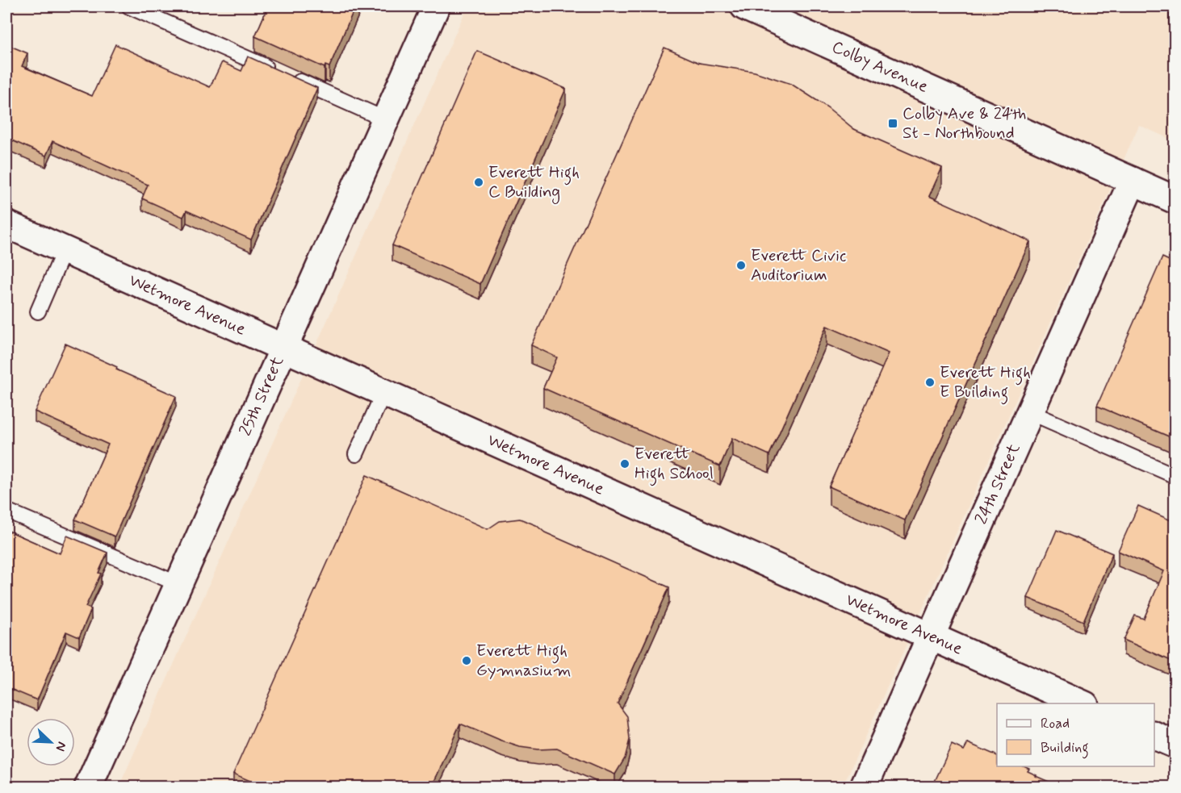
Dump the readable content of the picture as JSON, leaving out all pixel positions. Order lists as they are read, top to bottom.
{
  "streets": {
    "street": [
      "Colby Avenue",
      "Wetmore Avenue",
      "25th Street",
      "24th Street"
    ]
  },
  "crossings": [
    ["Colby Avenue", "24th Street"],
    ["Wetmore Avenue", "25th Street"],
    ["Wetmore Avenue", "24th Street"]
  ],
  "places": {
    "transit": ["Colby Ave & 24th St - Northbound"],
    "other": [
      "Everett High C Building",
      "Everett Civic Auditorium",
      "Everett High E Building",
      "Everett High School",
      "Everett High Gymnasium"
    ]
  },
  "legend": ["Road", "Building"],
  "north": "bottom right"
}
